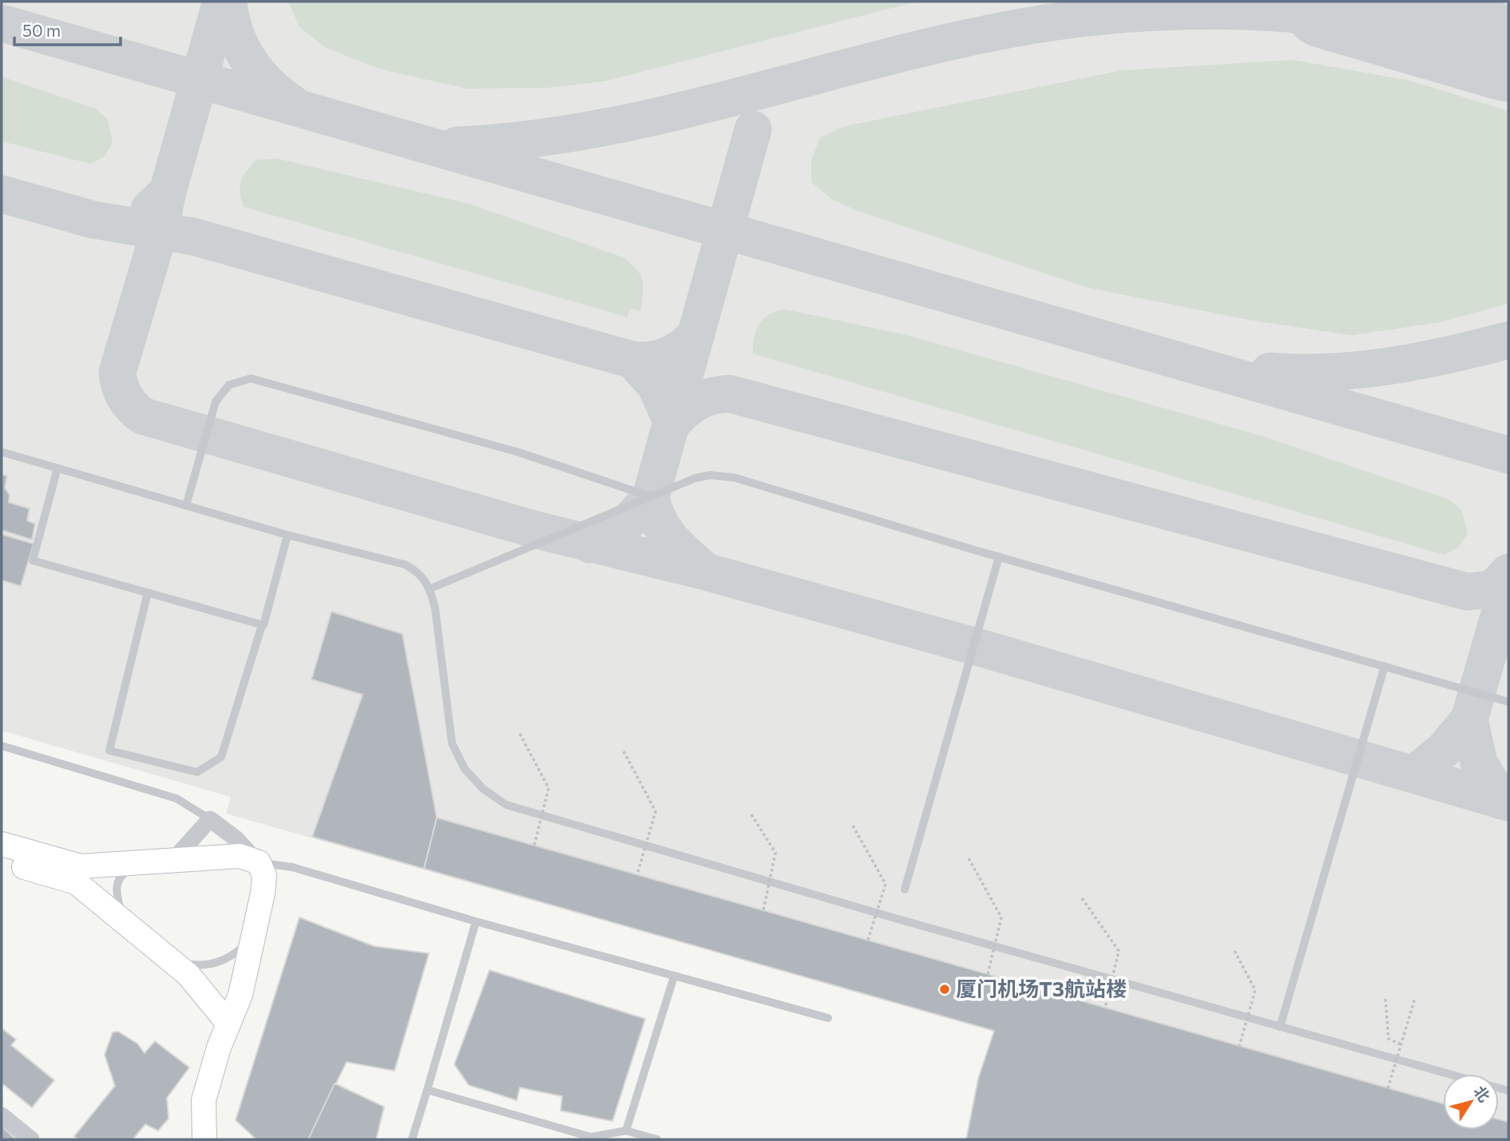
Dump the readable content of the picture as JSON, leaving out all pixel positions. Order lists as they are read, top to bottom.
{
  "places": ["厦门机场T3航站楼"],
  "scale_bar": "50 m",
  "north": "top right"
}
